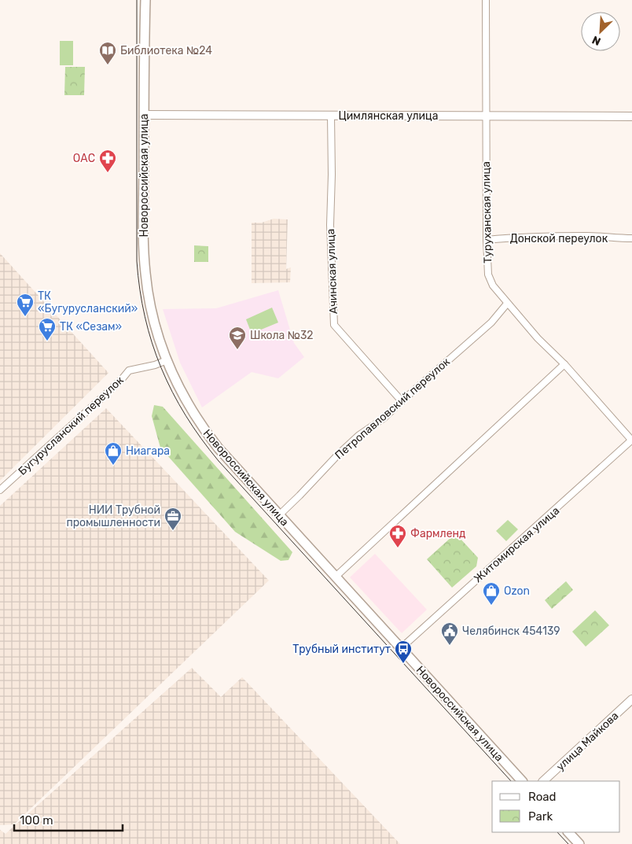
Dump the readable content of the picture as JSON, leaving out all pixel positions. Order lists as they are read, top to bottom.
{
  "streets": {
    "main road": ["Новороссийская улица"],
    "street": [
      "Цимлянская улица",
      "Туруханская улица",
      "Донской переулок",
      "Ачинская улица",
      "Петропавловский переулок",
      "Бугурусланский переулок",
      "Житомирская улица",
      "улица Майкова"
    ]
  },
  "crossings": [
    ["Цимлянская улица", "Новороссийская улица"],
    ["Цимлянская улица", "Туруханская улица"],
    ["Цимлянская улица", "Ачинская улица"],
    ["Новороссийская улица", "Петропавловский переулок"],
    ["Новороссийская улица", "Бугурусланский переулок"],
    ["Новороссийская улица", "Житомирская улица"],
    ["Туруханская улица", "Донской переулок"],
    ["Туруханская улица", "Петропавловский переулок"],
    ["Туруханская улица", "Житомирская улица"],
    ["Ачинская улица", "Петропавловский переулок"]
  ],
  "places": {
    "library": ["Библиотека №24"],
    "pharmacy": ["ОАС", "Фармленд"],
    "supermarket": ["ТК «Бугурусланский»", "ТК «Сезам»"],
    "school or university": ["Школа №32"],
    "shop": ["Ниагара", "Ozon"],
    "office": ["НИИ Трубной промышленности"],
    "public building": ["Челябинск 454139"],
    "bus stop": ["Трубный институт"]
  },
  "legend": ["Road", "Park"],
  "scale_bar": "100 m",
  "north": "bottom left"
}
